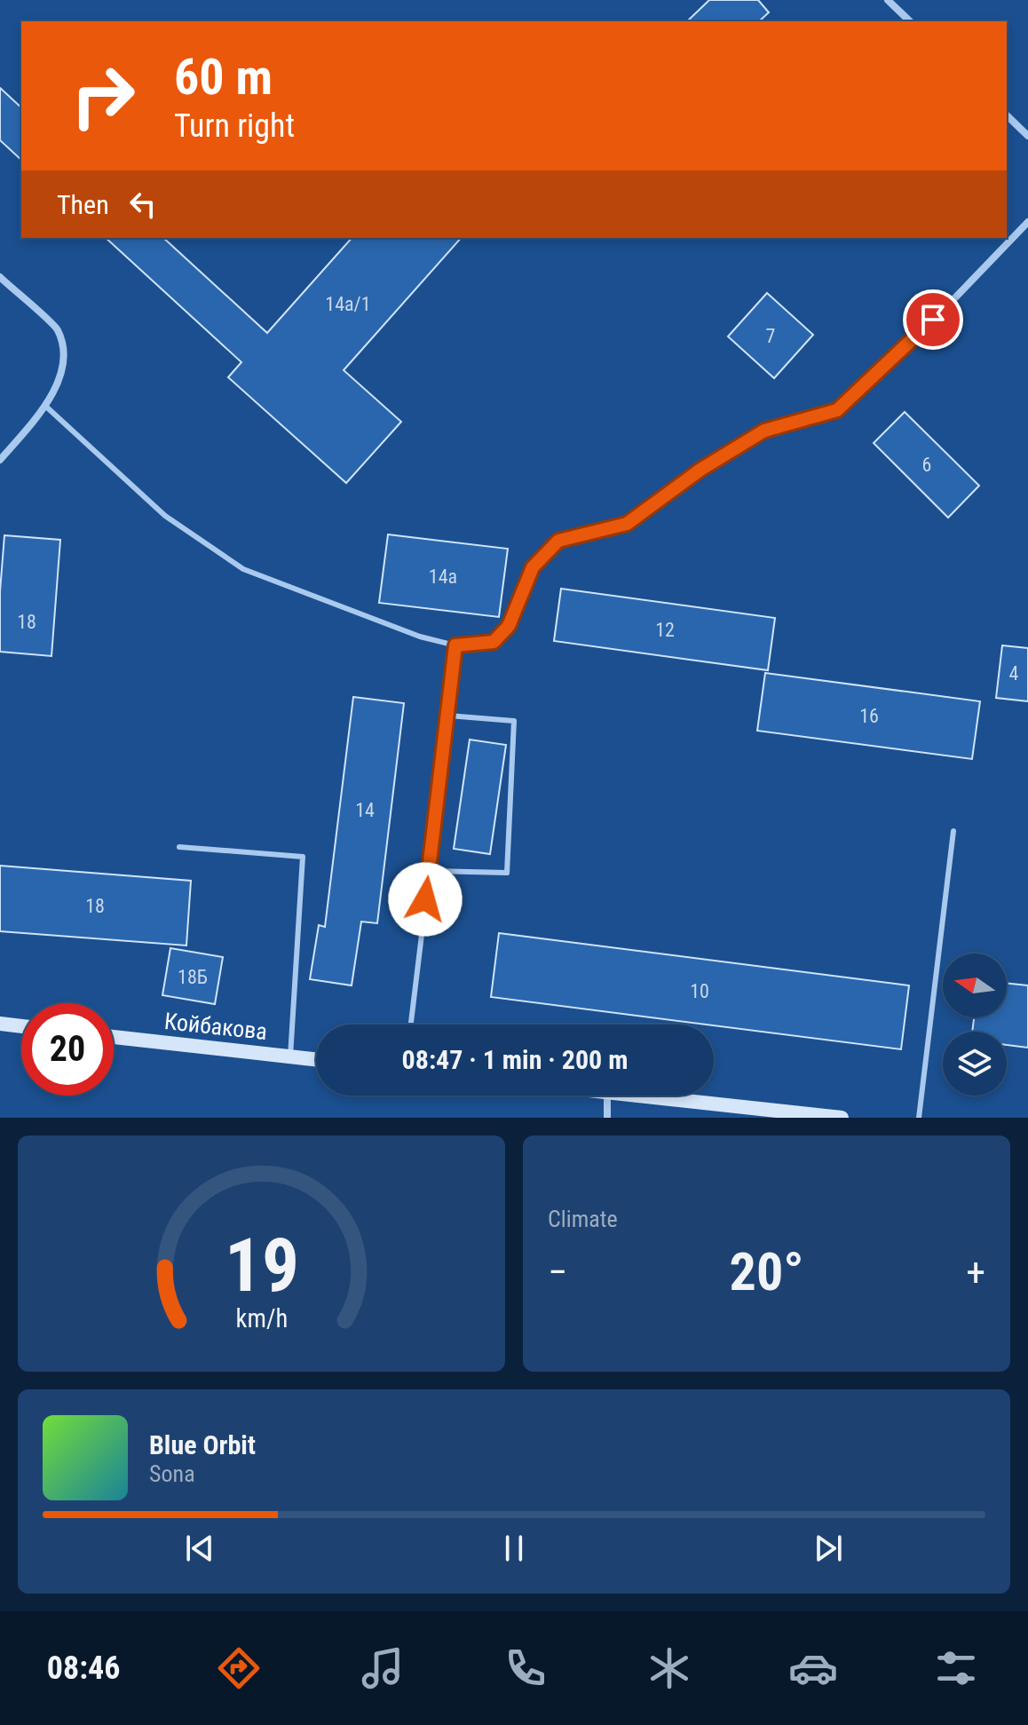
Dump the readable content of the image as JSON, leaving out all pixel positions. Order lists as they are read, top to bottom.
{
  "streets": {
    "street": ["Койбакова"]
  },
  "house_numbers": [
    "14а/1",
    "7",
    "6",
    "14а",
    "18",
    "12",
    "4",
    "16",
    "14",
    "18",
    "18Б",
    "10"
  ],
  "north": "left",
  "page": {
    "turn": ["60 m", "Turn right"],
    "then": "Then",
    "limit": "20",
    "trip": "08:47 · 1 min · 200 m",
    "tile": "Climate",
    "heat": ["−", "20°", "+"],
    "song": ["Blue Orbit", "Sona"],
    "tabs": "08:46",
    "gauge": ["19", "km/h"]
  }
}
